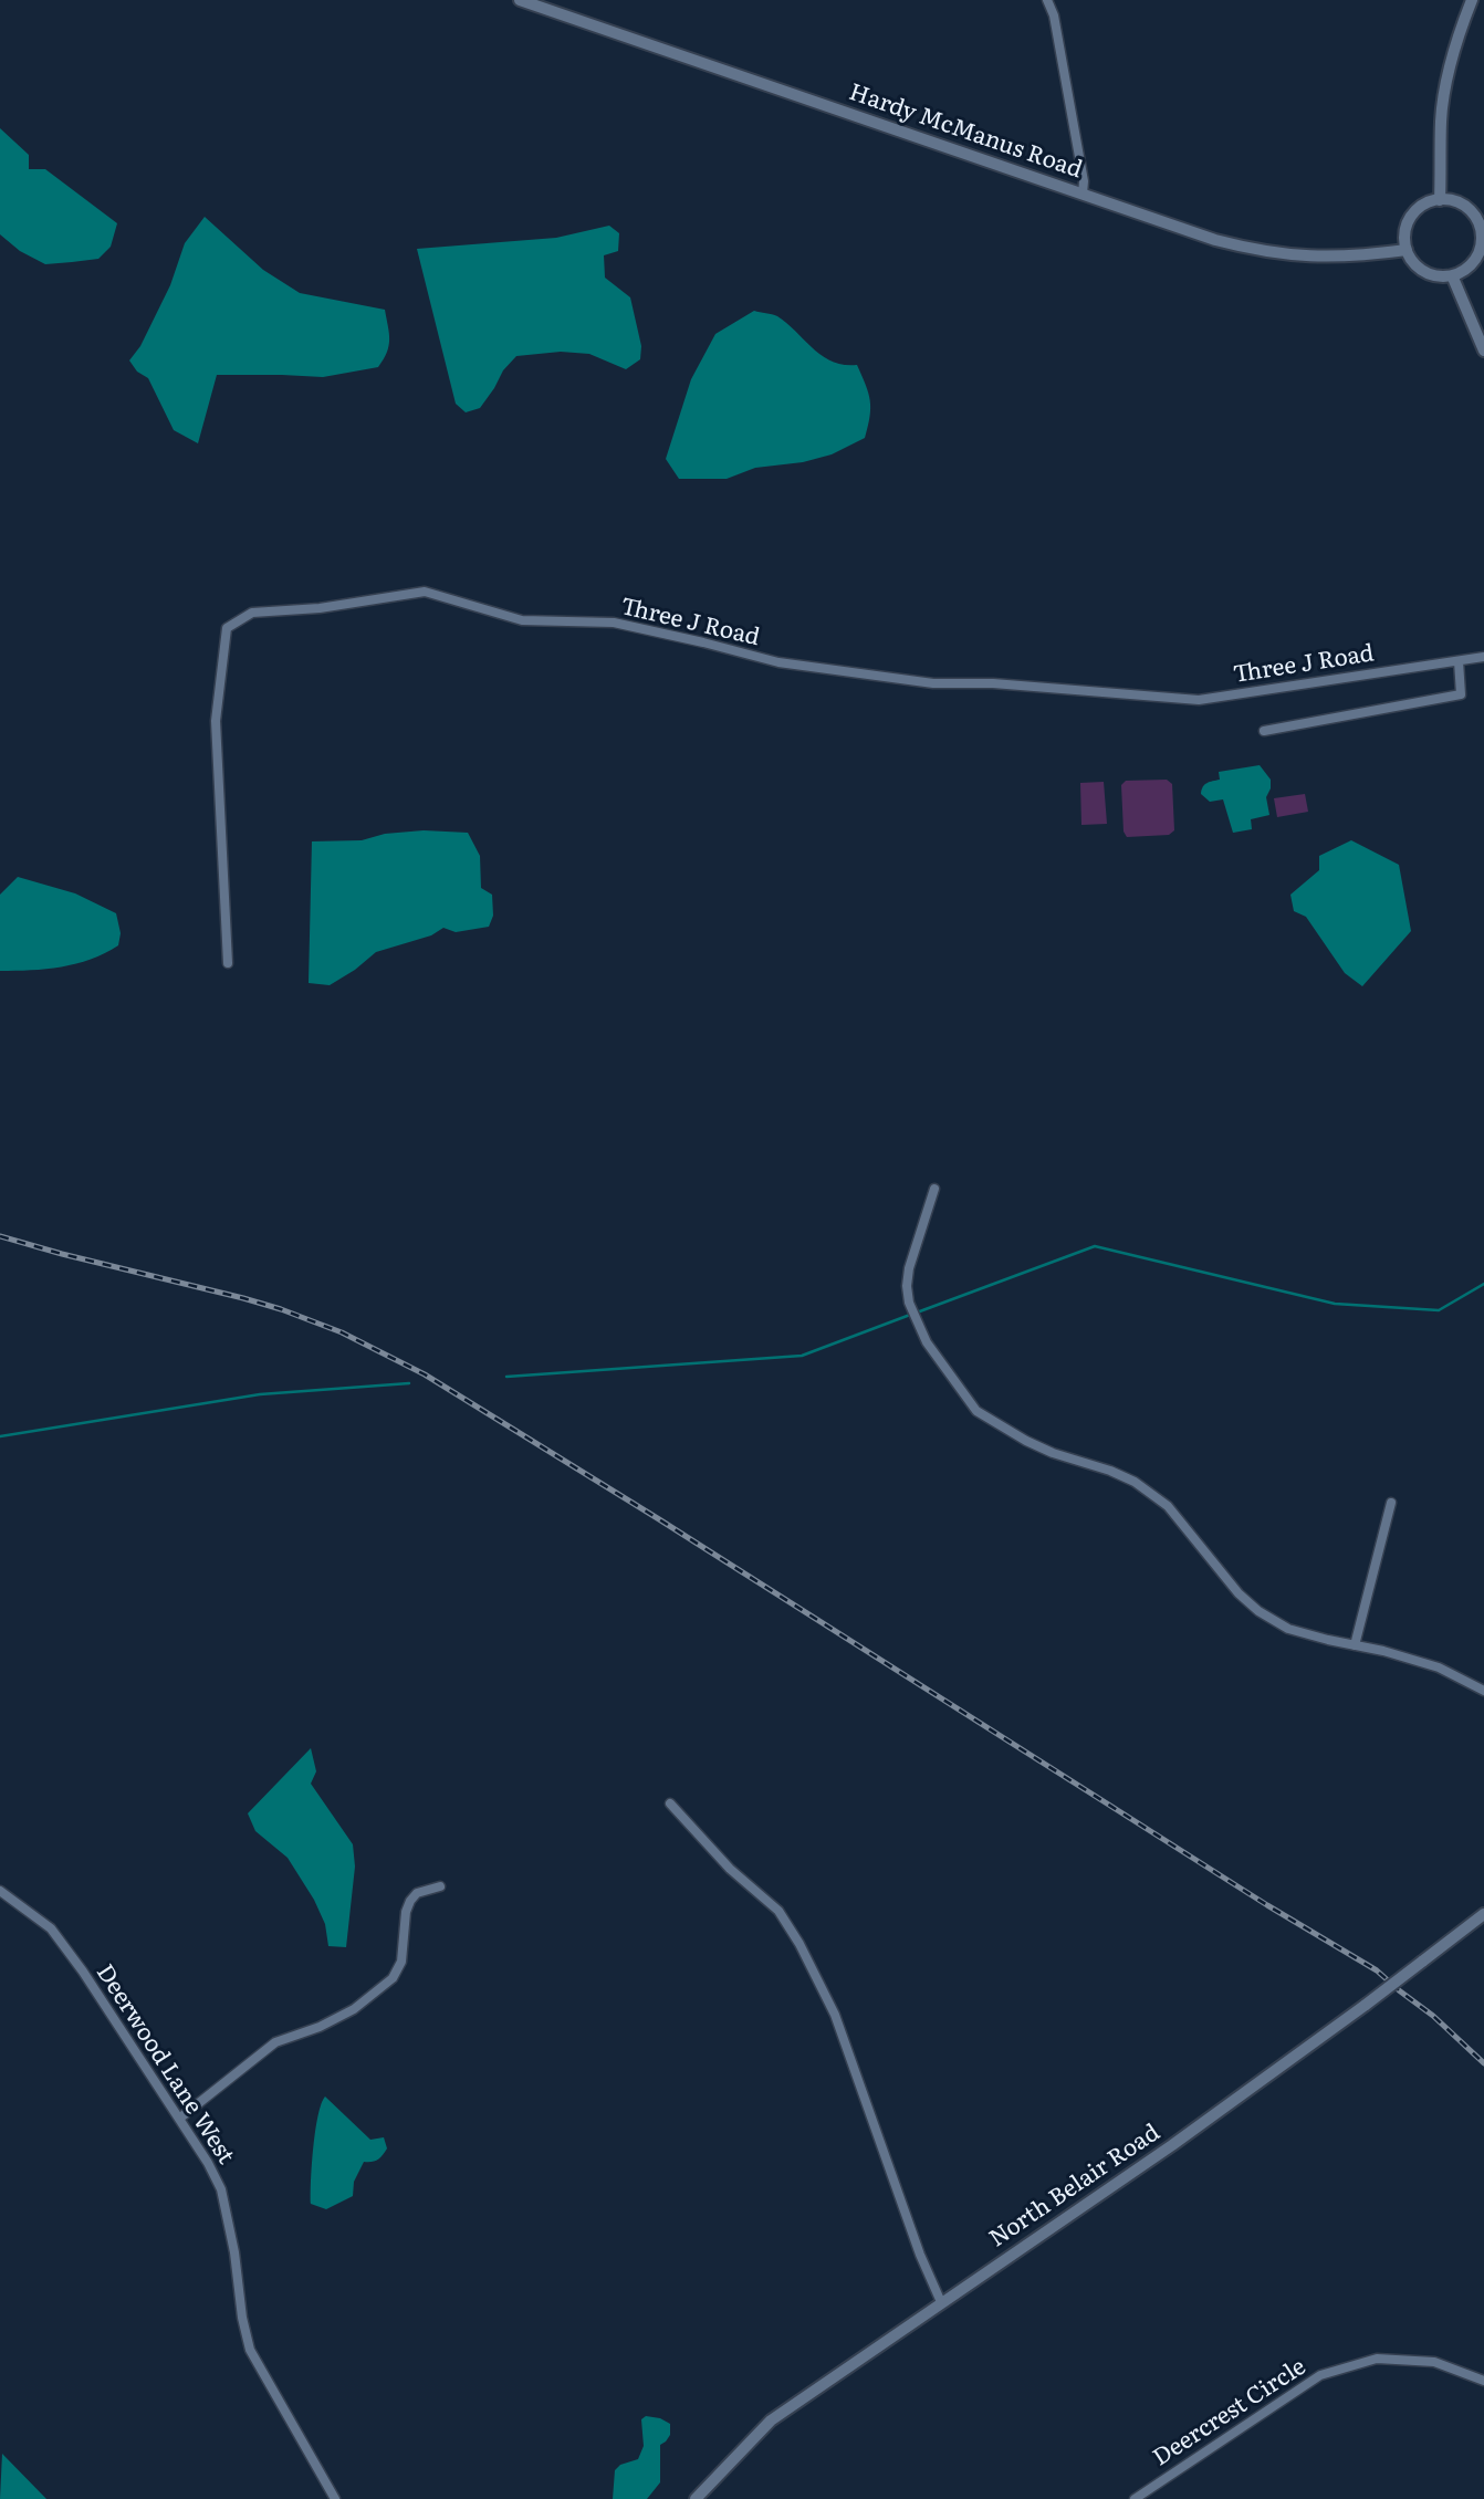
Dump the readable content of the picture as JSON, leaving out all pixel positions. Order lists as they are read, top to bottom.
{
  "streets": {
    "main road": ["Hardy McManus Road", "North Belair Road"],
    "street": ["Three J Road", "Deerwood Lane West", "Deercrest Circle"]
  }
}
